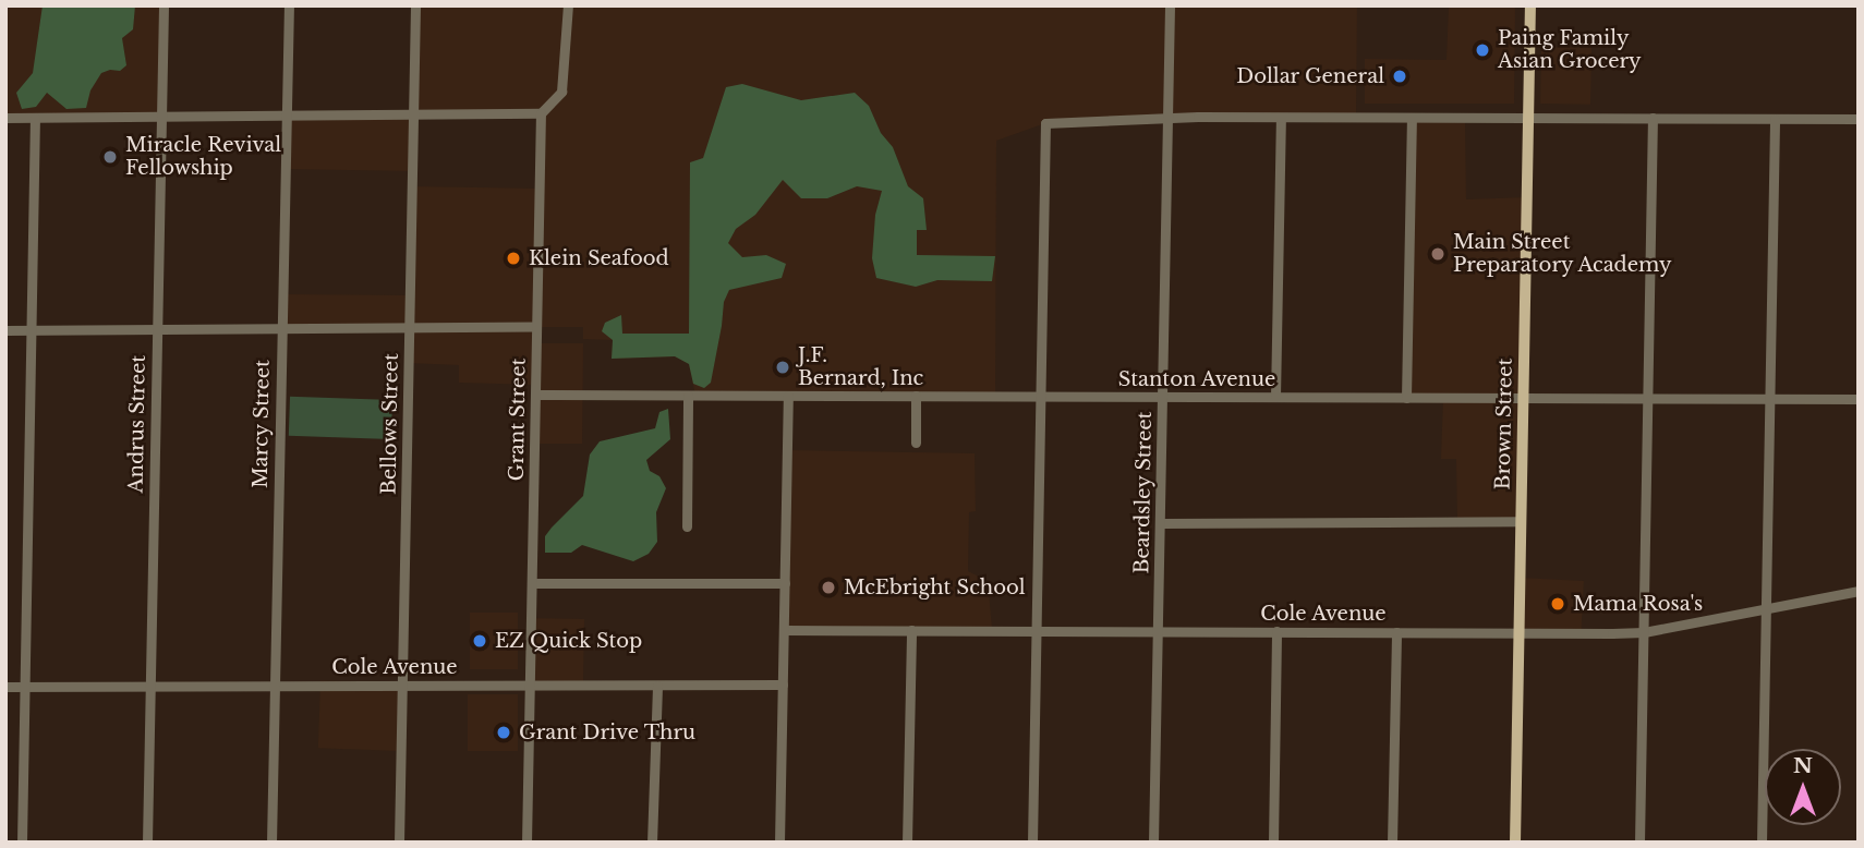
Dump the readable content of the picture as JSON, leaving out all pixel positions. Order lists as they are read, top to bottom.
{
  "streets": {
    "main road": ["Brown Street"],
    "street": [
      "Stanton Avenue",
      "Grant Street",
      "Andrus Street",
      "Marcy Street",
      "Bellows Street",
      "Beardsley Street",
      "Cole Avenue"
    ]
  },
  "crossings": [
    ["Stanton Avenue", "Grant Street"],
    ["Stanton Avenue", "Brown Street"],
    ["Stanton Avenue", "Beardsley Street"],
    ["Grant Street", "Cole Avenue"],
    ["Andrus Street", "Cole Avenue"],
    ["Marcy Street", "Cole Avenue"],
    ["Bellows Street", "Cole Avenue"],
    ["Brown Street", "Cole Avenue"],
    ["Beardsley Street", "Cole Avenue"]
  ],
  "places": [
    "Paing Family Asian Grocery",
    "Dollar General",
    "Miracle Revival Fellowship",
    "Main Street Preparatory Academy",
    "Klein Seafood",
    "J.F. Bernard, Inc",
    "McEbright School",
    "Mama Rosa's",
    "EZ Quick Stop",
    "Grant Drive Thru"
  ],
  "north": "top"
}
